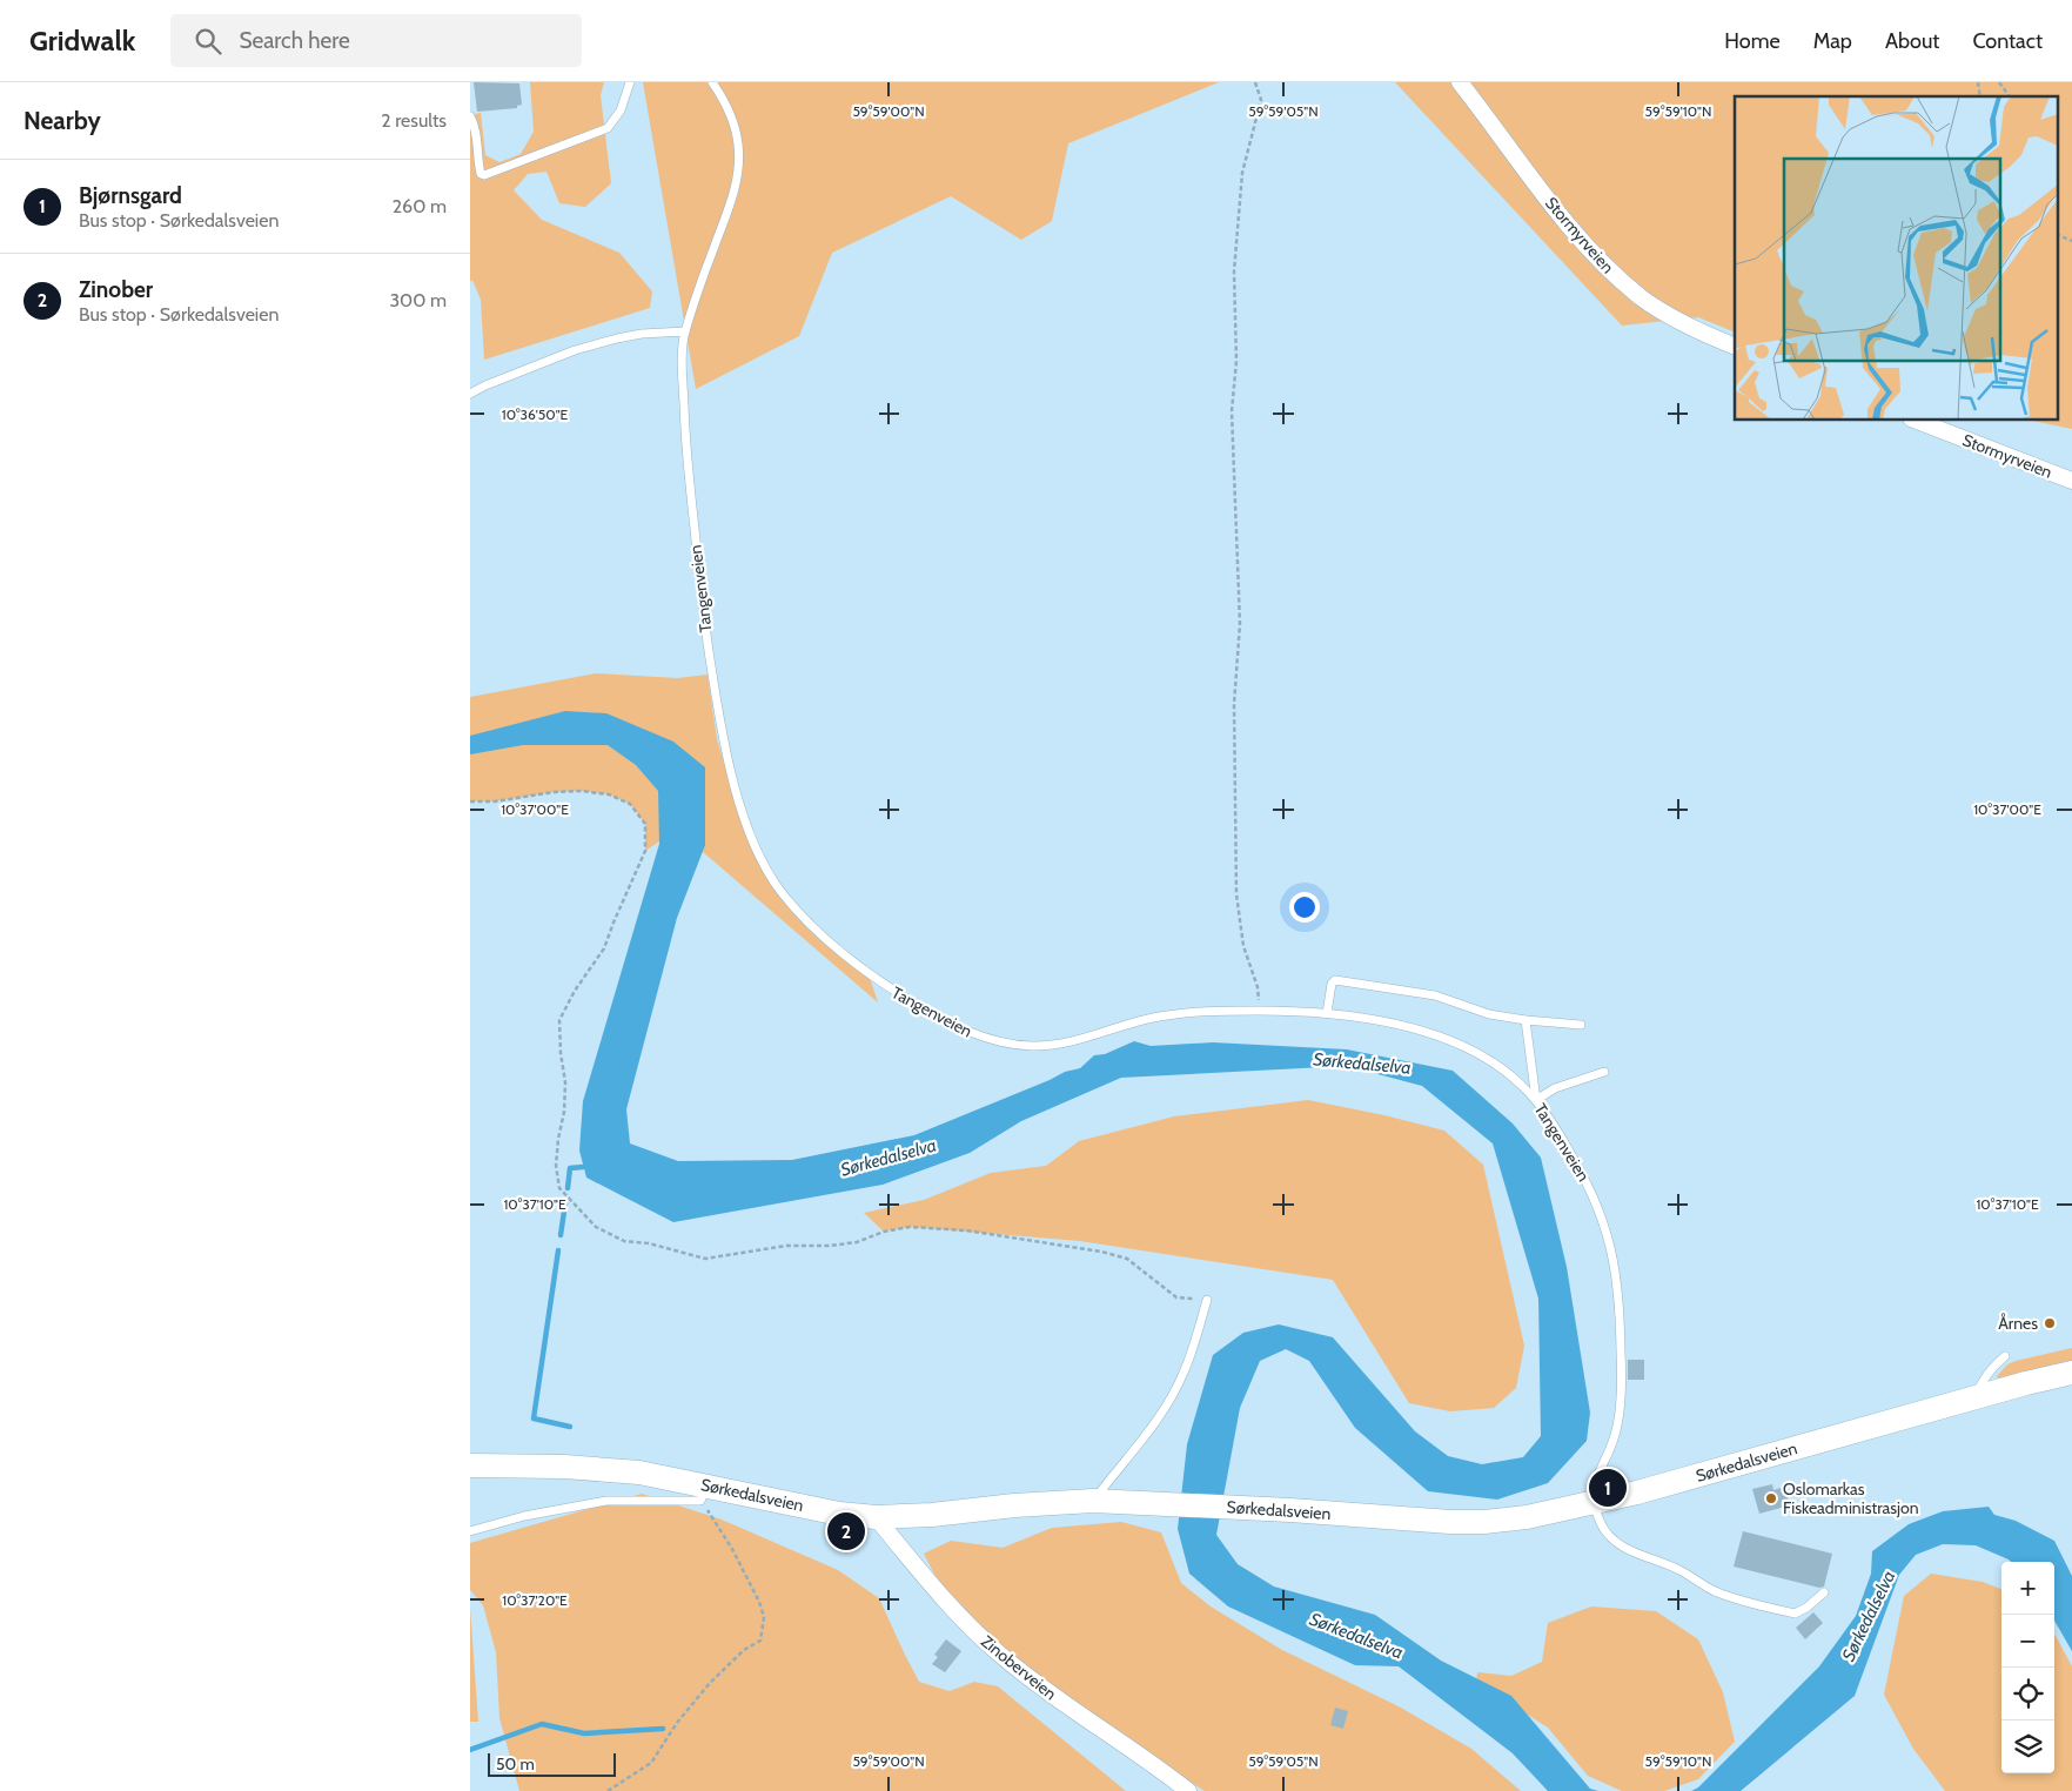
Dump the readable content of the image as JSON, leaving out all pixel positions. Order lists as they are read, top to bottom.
{
  "streets": {
    "street": ["Stormyrveien", "Sørkedalsveien", "Zinoberveien"],
    "lane": ["Tangenveien"]
  },
  "crossings": [
    ["Tangenveien", "Sørkedalsveien"],
    ["Sørkedalsveien", "Zinoberveien"]
  ],
  "water": ["Sørkedalselva"],
  "places": ["Årnes", "Oslomarkas Fiskeadministrasjon"],
  "scale_bar": "50 m",
  "page": {
    "header": "Gridwalk",
    "search": "Search here",
    "nav": [
      "Home",
      "Map",
      "About",
      "Contact"
    ],
    "heading": ["Nearby", "2 results"],
    "list": [
      {
        "mark": "1",
        "name": "Bjørnsgard",
        "note": "Bus stop · Sørkedalsveien",
        "value": "260 m"
      },
      {
        "mark": "2",
        "name": "Zinober",
        "note": "Bus stop · Sørkedalsveien",
        "value": "300 m"
      }
    ],
    "pins": ["1", "2"],
    "map_buttons": ["+", "−"],
    "scale": "50 m"
  },
  "coordinates": [
    "59°59'00\"N",
    "59°59'05\"N",
    "59°59'10\"N",
    "10°36'50\"E",
    "10°37'00\"E",
    "10°37'10\"E",
    "10°37'20\"E"
  ]
}
